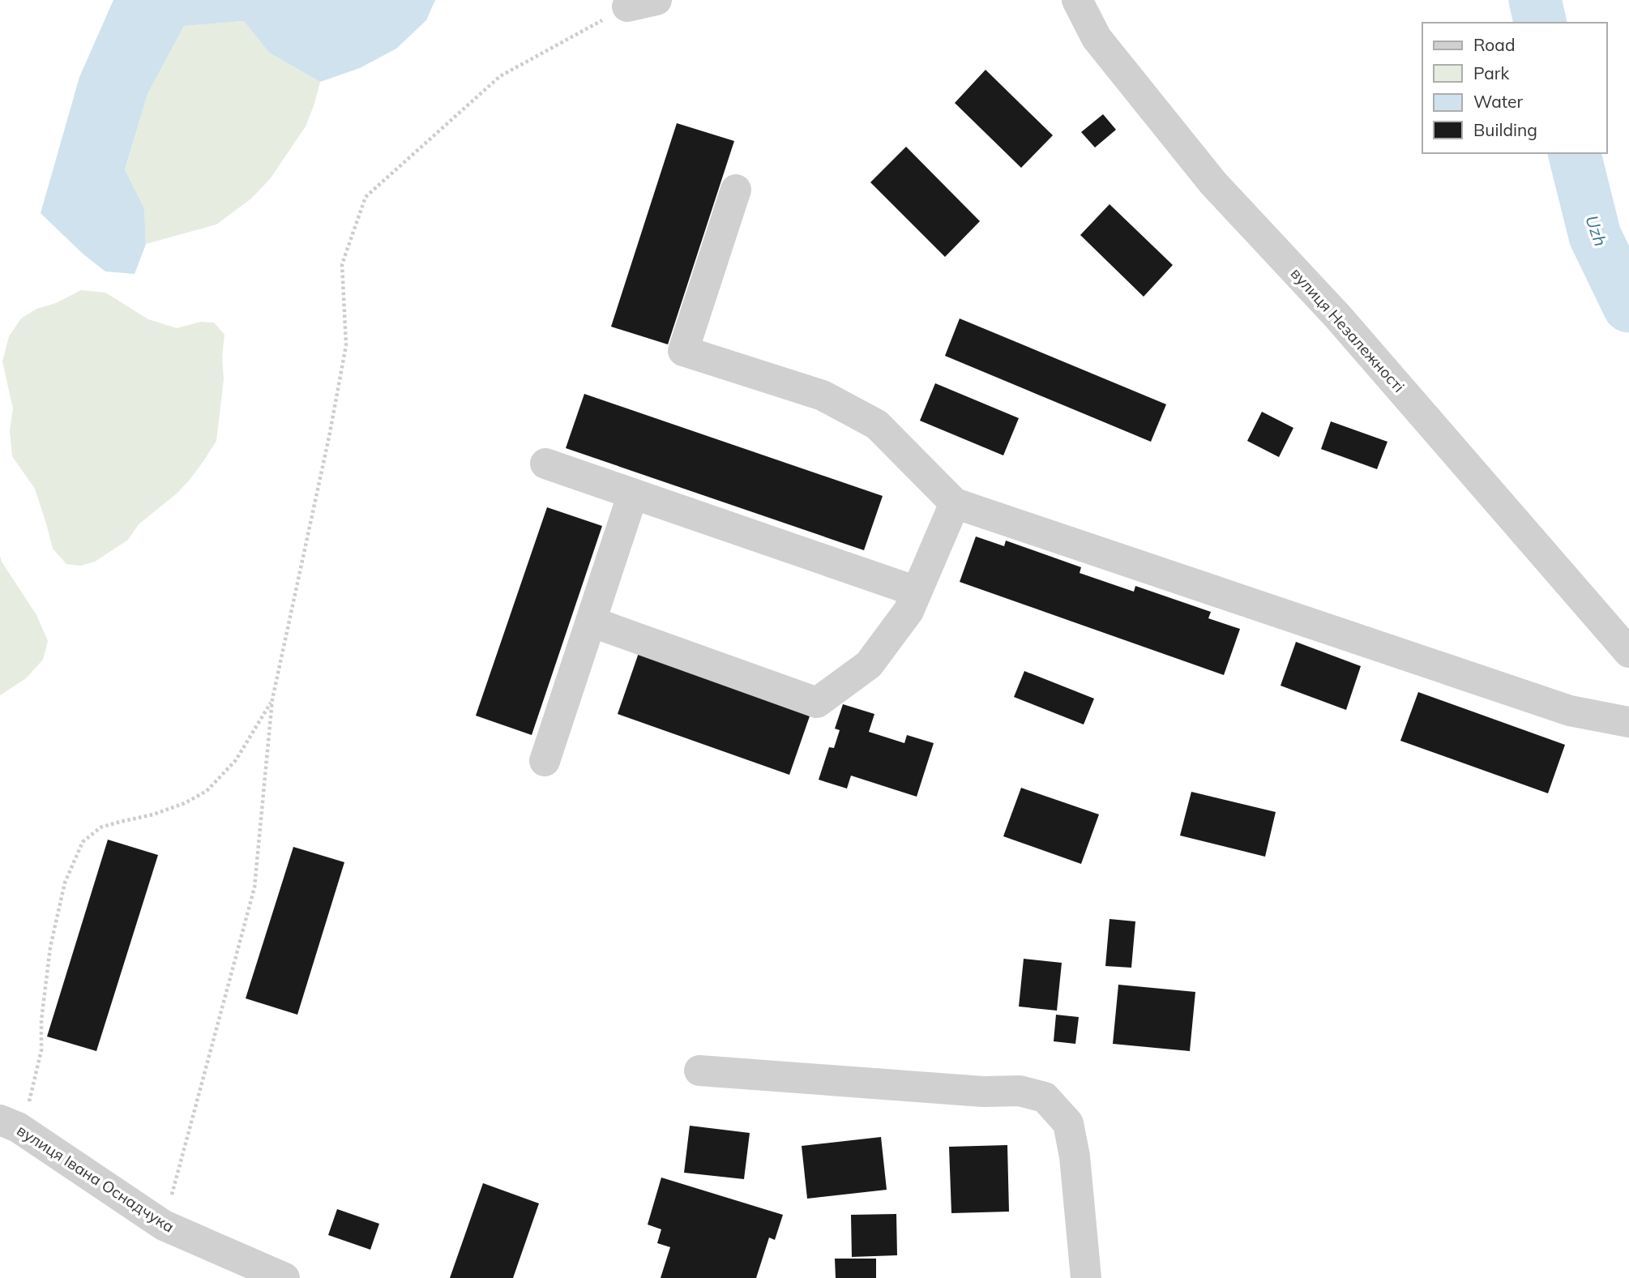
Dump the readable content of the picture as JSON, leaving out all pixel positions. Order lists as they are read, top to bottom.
{
  "streets": {
    "street": ["вулиця Незалежності", "вулиця Івана Оснадчука"]
  },
  "water": ["Uzh"],
  "legend": [
    "Road",
    "Park",
    "Water",
    "Building"
  ]
}
